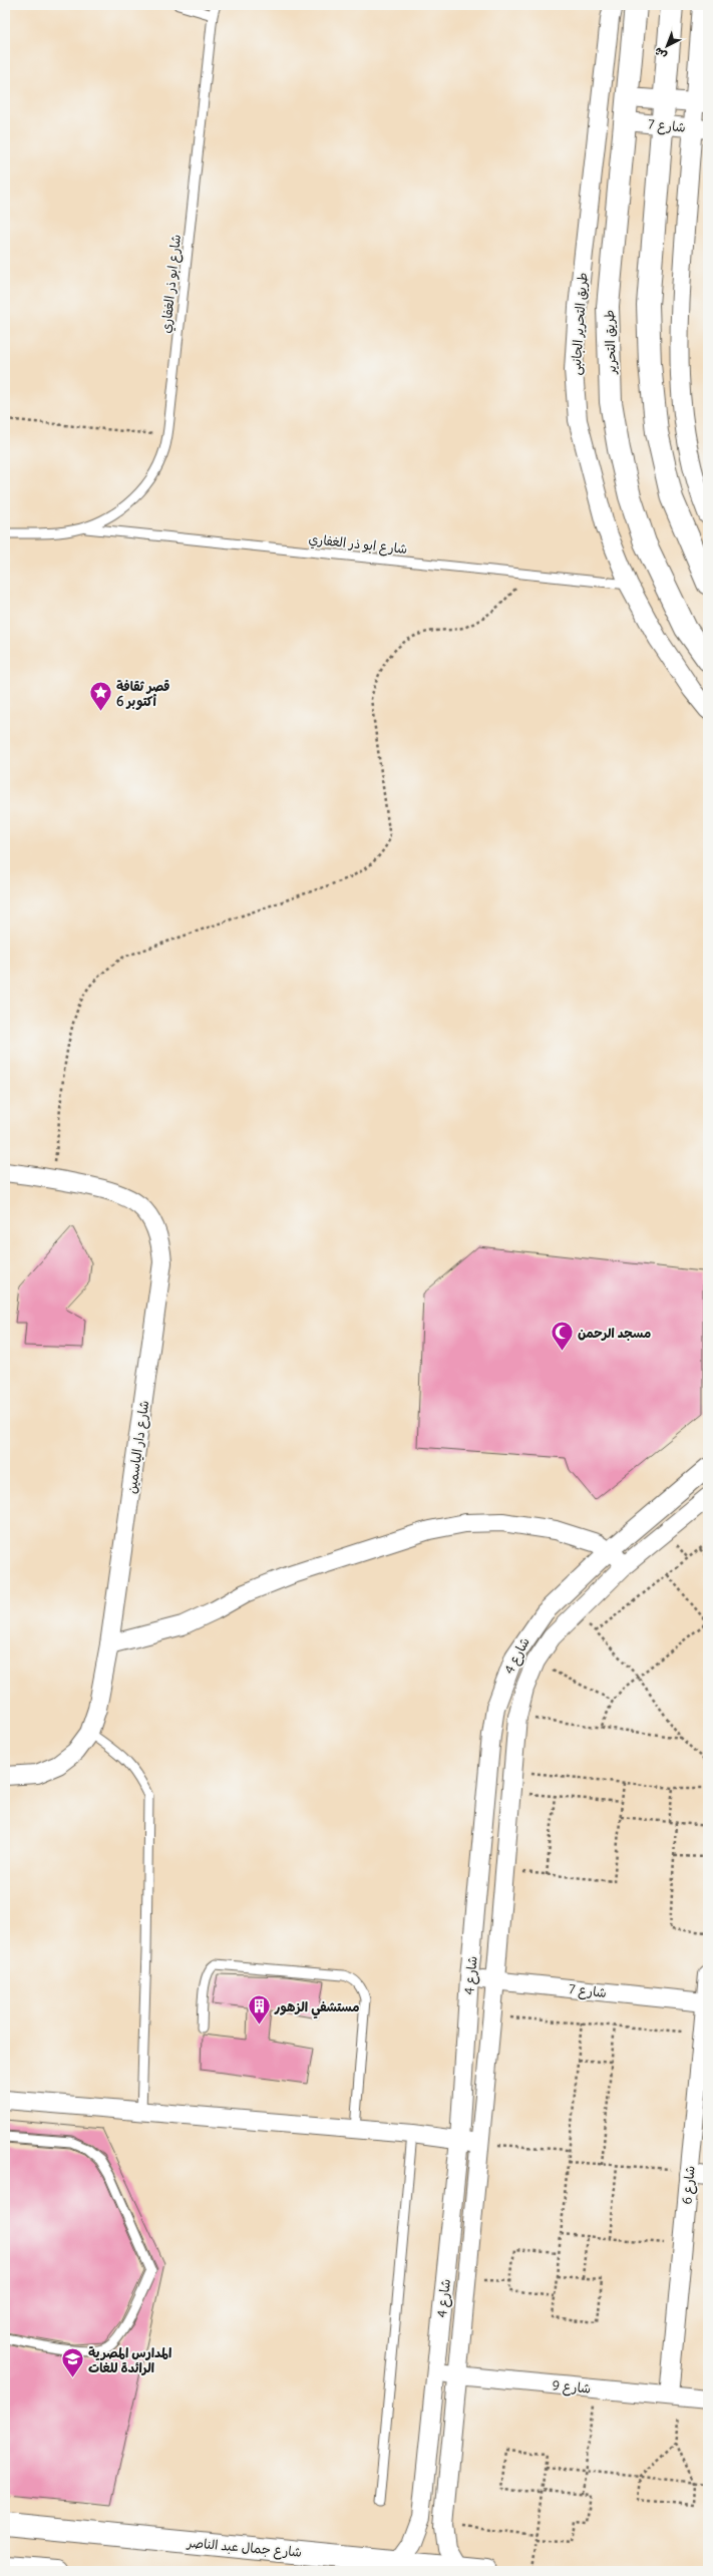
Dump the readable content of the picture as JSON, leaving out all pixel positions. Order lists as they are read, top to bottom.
{
  "streets": {
    "street": [
      "شارع 7",
      "طريق التحرير الجانبى",
      "طريق التحرير",
      "شارع دار الياسمين",
      "شارع 4",
      "شارع 6",
      "شارع 9",
      "شارع جمال عبد الناصر"
    ],
    "lane": ["شارع ابو ذر الغفاري"]
  },
  "crossings": [
    ["شارع 7", "طريق التحرير"],
    ["شارع 7", "شارع 4"],
    ["شارع 7", "شارع 6"],
    ["شارع ابو ذر الغفاري", "طريق التحرير الجانبى"],
    ["شارع 4", "شارع 9"],
    ["شارع 4", "شارع جمال عبد الناصر"],
    ["شارع 6", "شارع 9"]
  ],
  "places": {
    "place": ["قصر ثقافة 6 أكتوبر"],
    "mosque": ["مسجد الرحمن"],
    "building": ["مستشفي الزهور"],
    "school or university": ["المدارس المصرية الرائدة للغات"]
  },
  "north": "bottom left"
}
